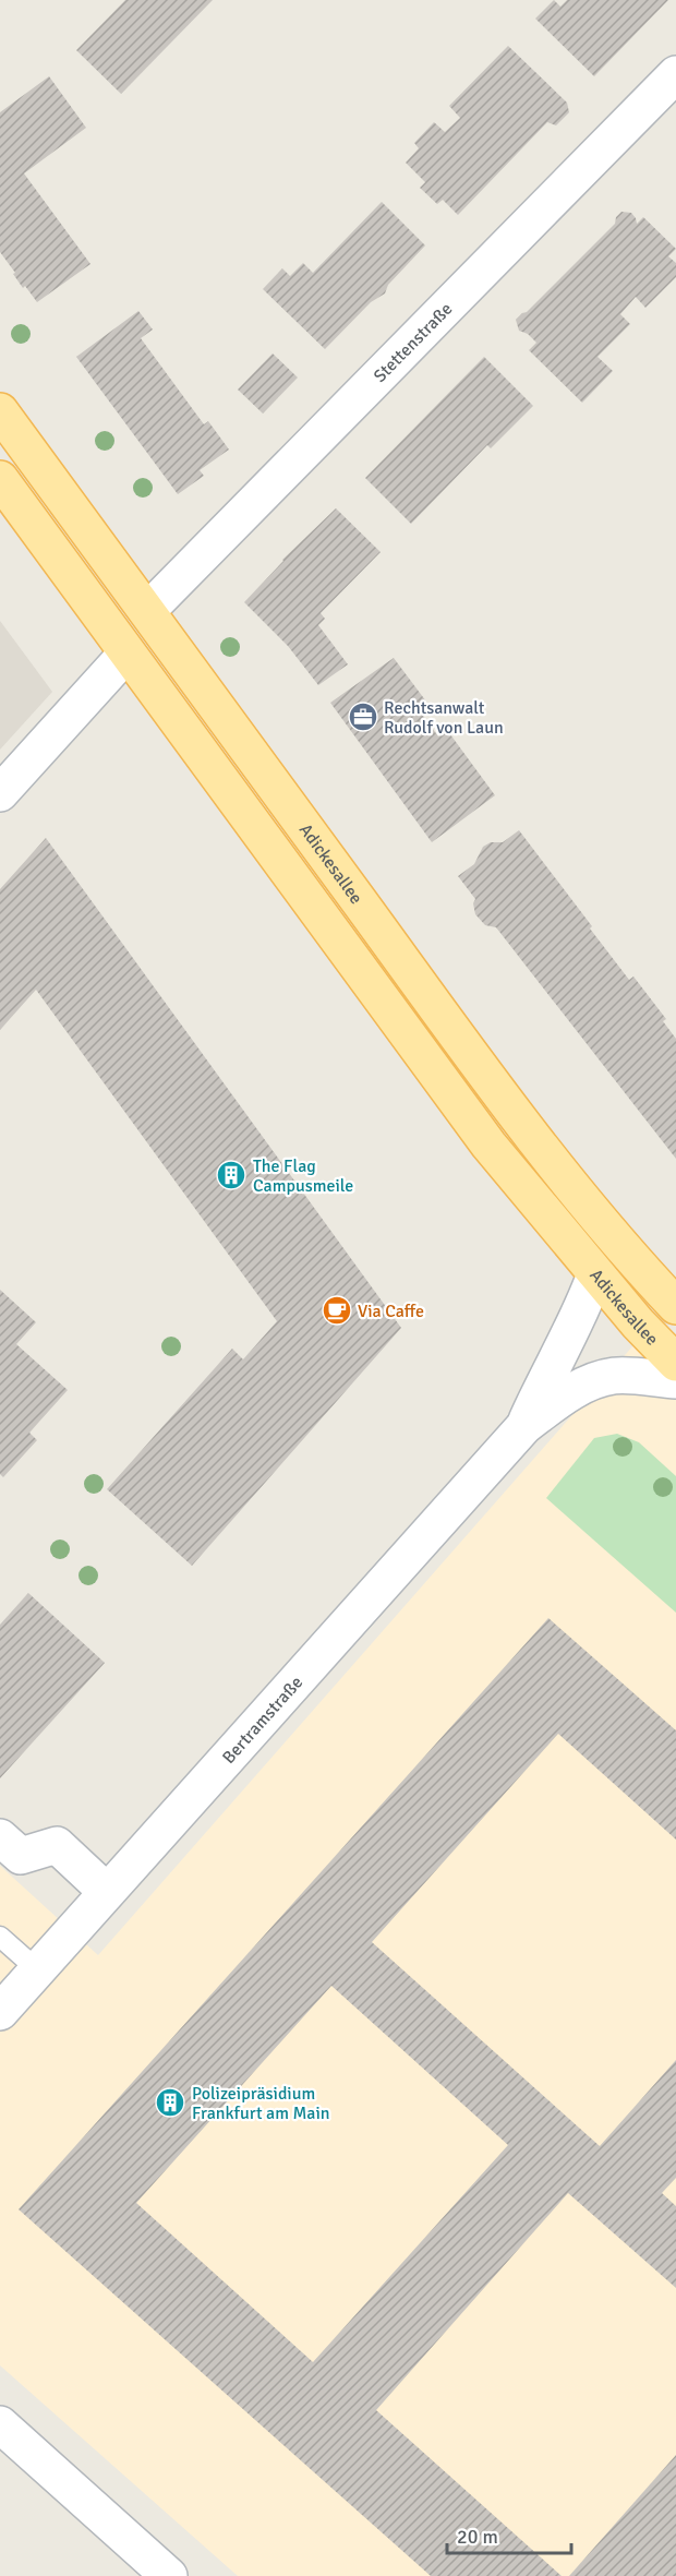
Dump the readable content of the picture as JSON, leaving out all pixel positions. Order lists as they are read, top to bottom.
{
  "streets": {
    "main road": ["Adickesallee"],
    "street": ["Stettenstraße", "Bertramstraße"]
  },
  "crossings": [
    ["Stettenstraße", "Adickesallee"],
    ["Adickesallee", "Bertramstraße"]
  ],
  "places": {
    "office": ["Rechtsanwalt Rudolf von Laun"],
    "building": ["The Flag Campusmeile", "Polizeipräsidium Frankfurt am Main"],
    "cafe": ["Via Caffe"]
  },
  "scale_bar": "20 m"
}
